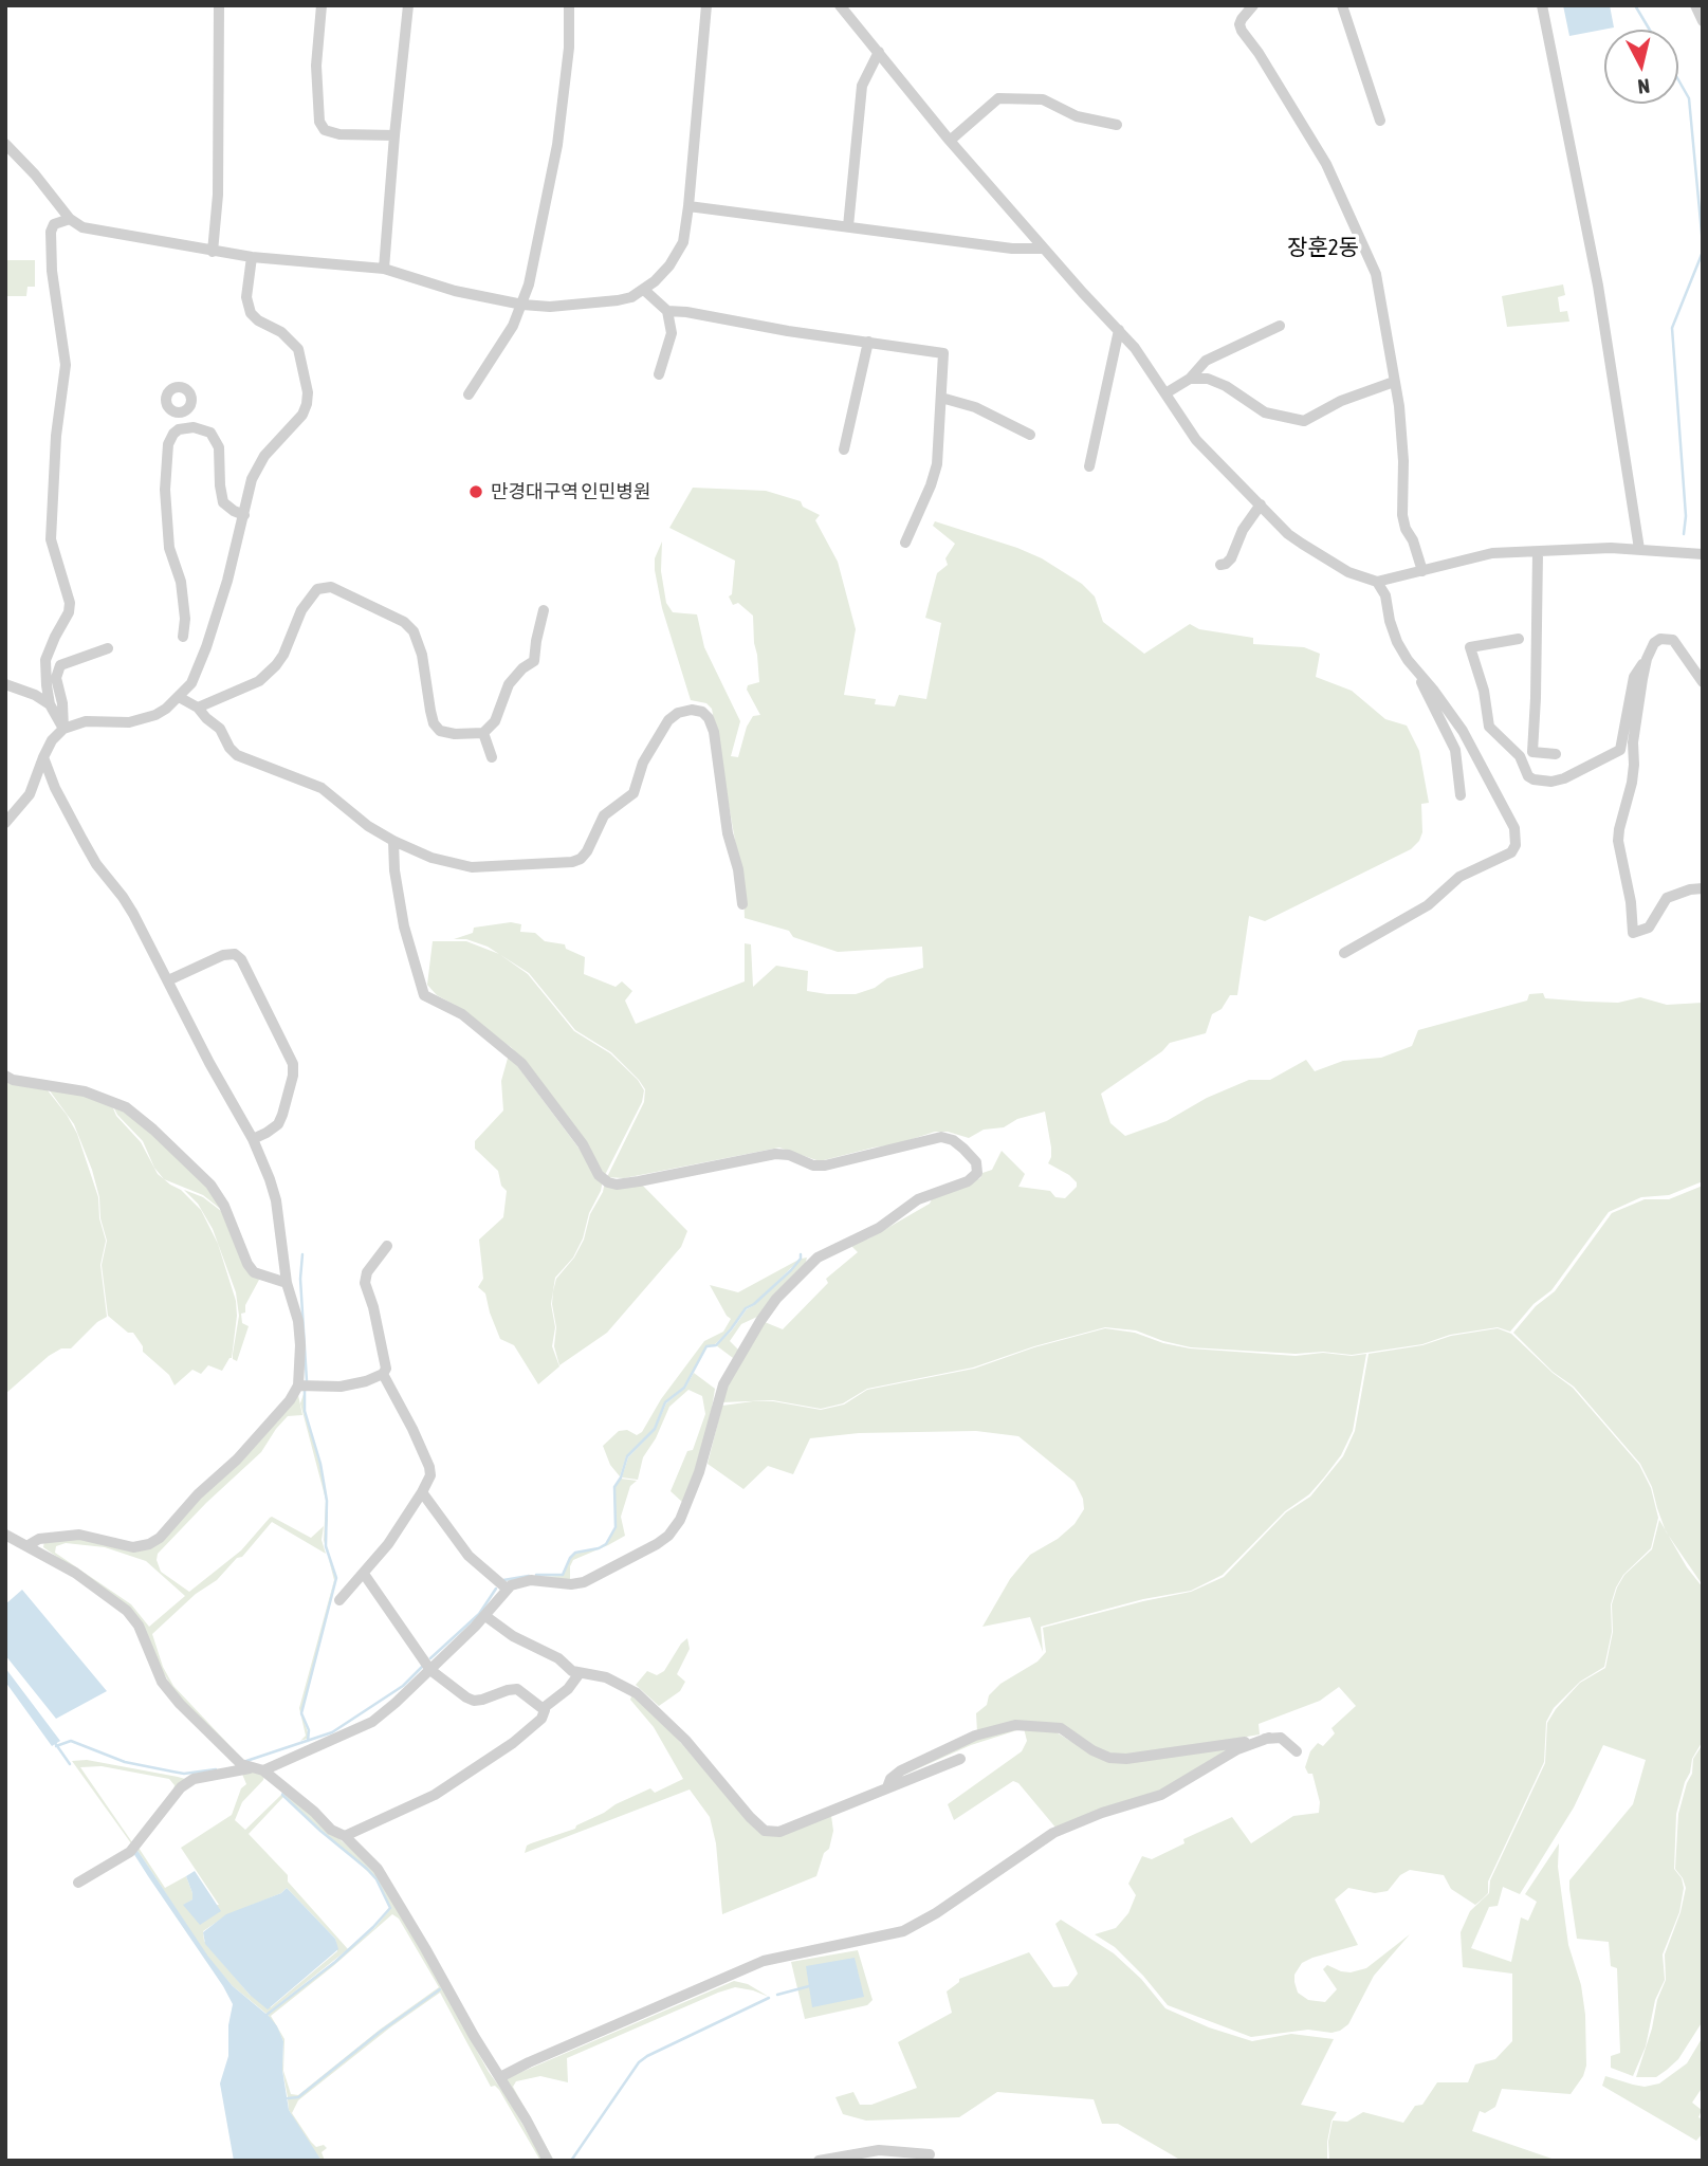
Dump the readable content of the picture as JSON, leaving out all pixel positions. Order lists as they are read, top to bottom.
{
  "districts": ["장훈2동"],
  "places": ["만경대구역 인민병원"],
  "north": "bottom"
}
